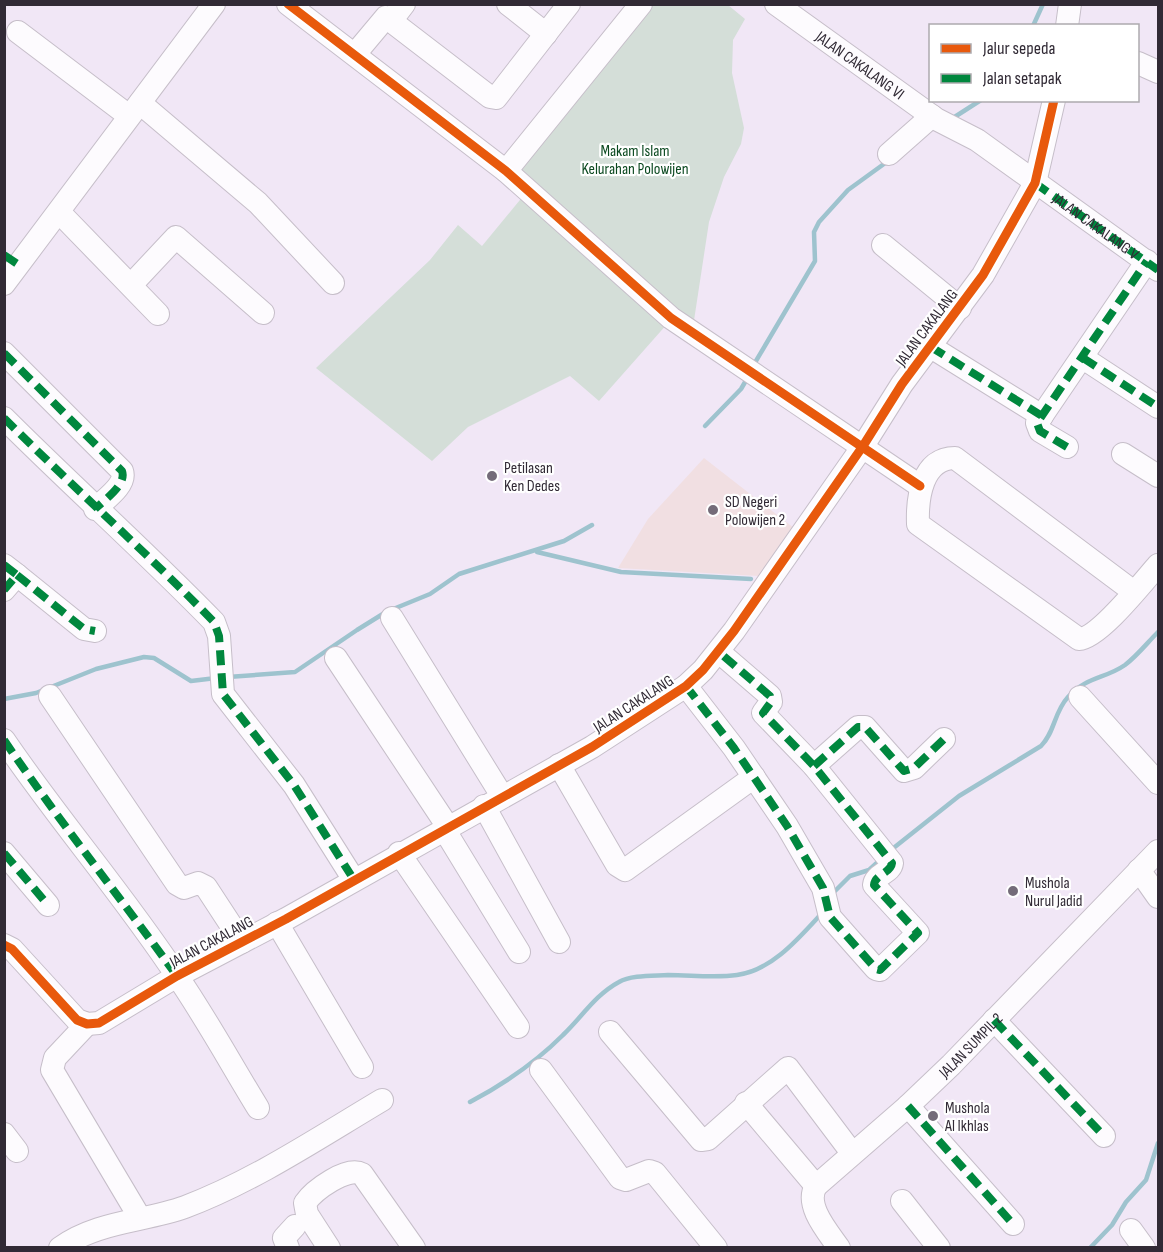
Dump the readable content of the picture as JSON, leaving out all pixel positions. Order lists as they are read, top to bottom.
{
  "streets": {
    "street": [
      "JALAN CAKALANG VI",
      "JALAN CAKALANG V",
      "JALAN CAKALANG",
      "JALAN SUMPIL 2"
    ]
  },
  "crossings": [
    ["JALAN CAKALANG VI", "JALAN CAKALANG V"],
    ["JALAN CAKALANG VI", "JALAN CAKALANG"],
    ["JALAN CAKALANG V", "JALAN CAKALANG"]
  ],
  "parks": ["Makam Islam Kelurahan Polowijen"],
  "places": [
    "Petilasan Ken Dedes",
    "SD Negeri Polowijen 2",
    "Mushola Nurul Jadid",
    "Mushola Al Ikhlas"
  ],
  "legend": ["Jalur sepeda", "Jalan setapak"]
}
